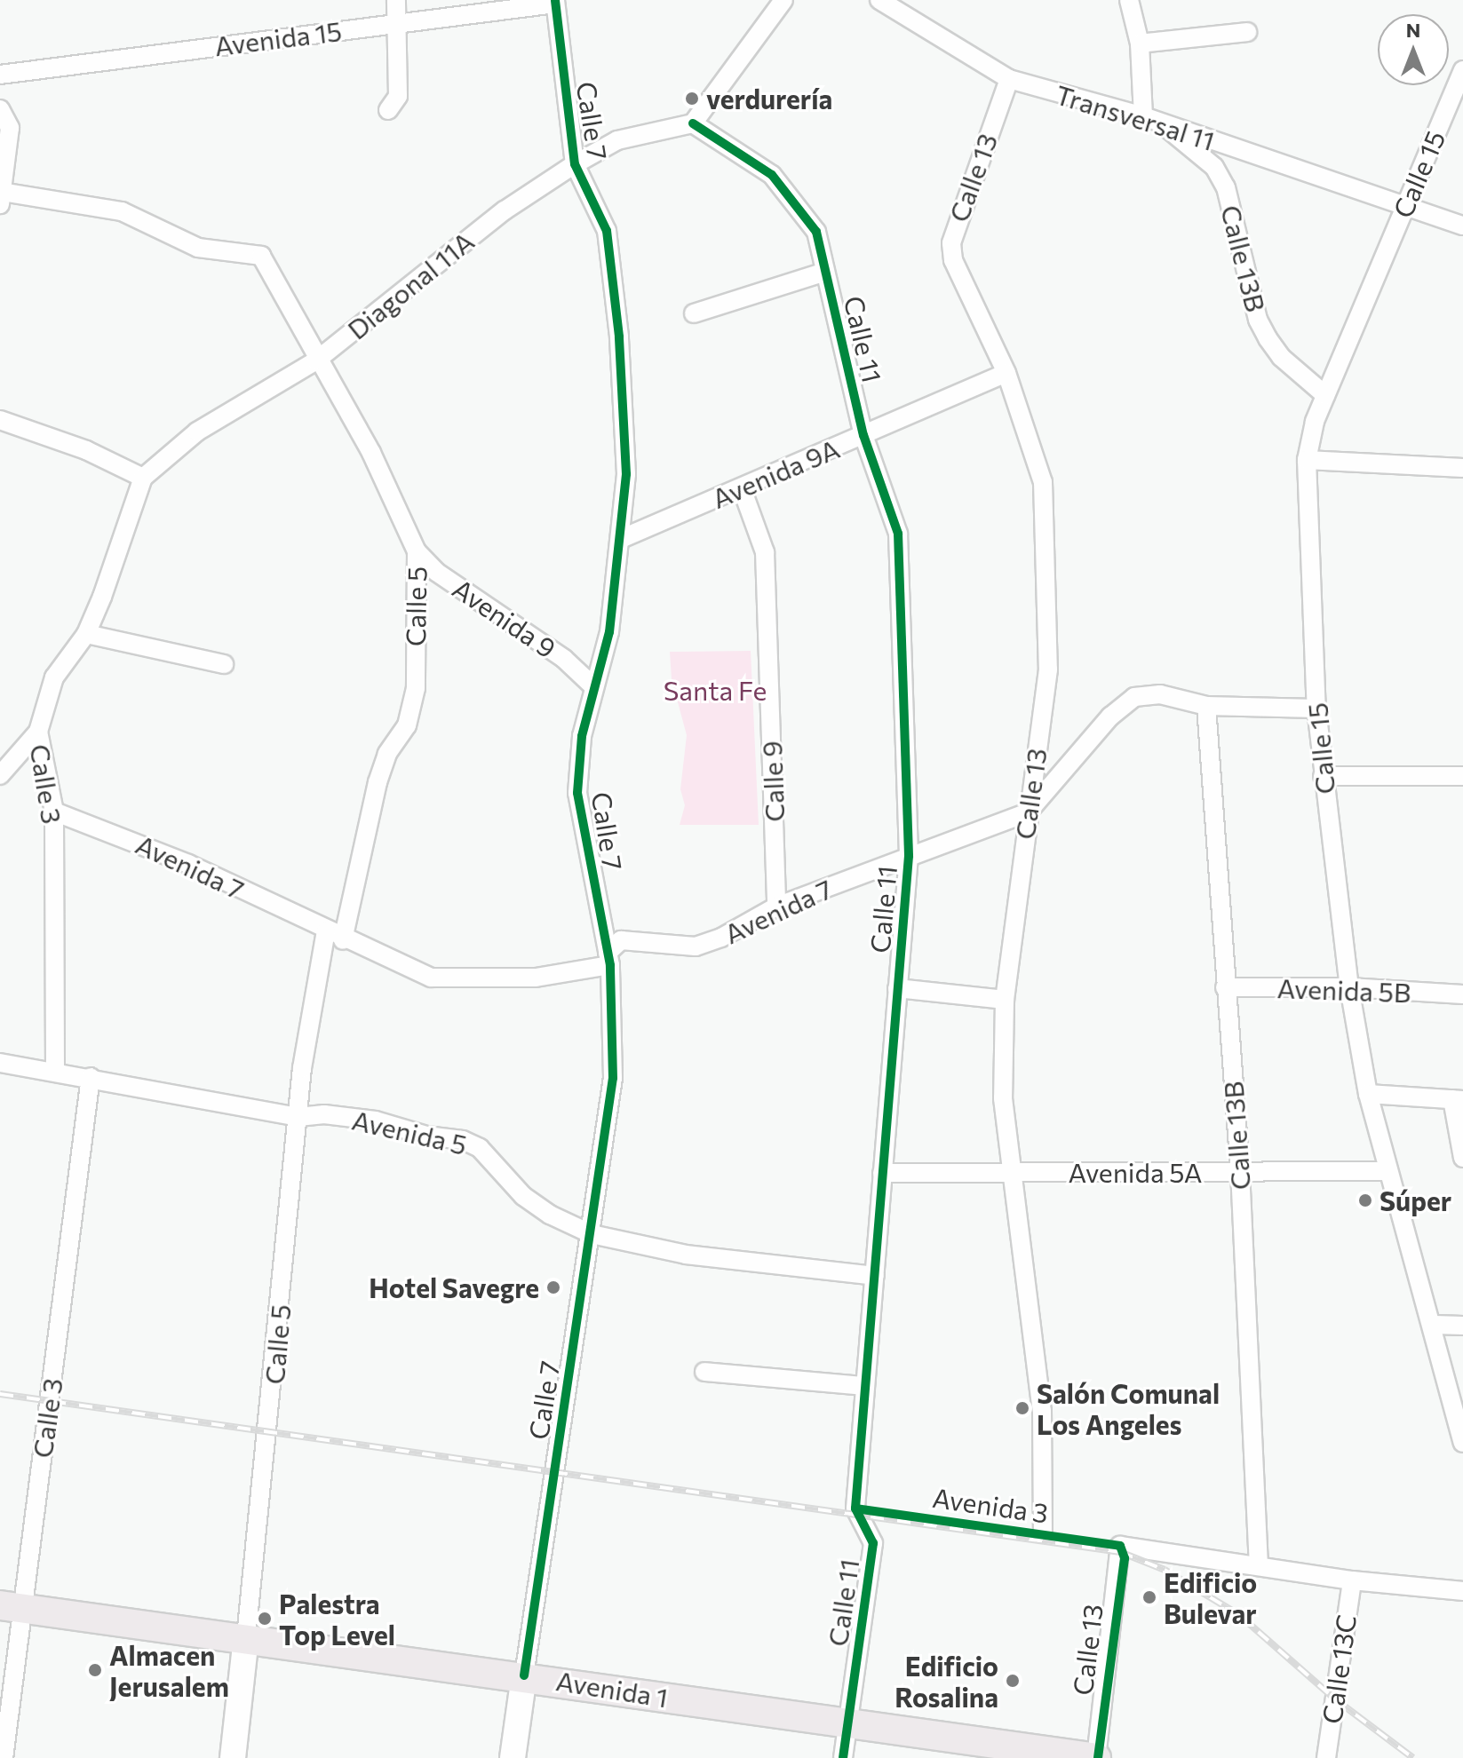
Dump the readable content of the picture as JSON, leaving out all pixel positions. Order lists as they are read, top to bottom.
{
  "streets": {
    "main road": ["Calle 7", "Calle 5", "Avenida 1"],
    "street": [
      "Avenida 15",
      "Transversal 11",
      "Calle 15",
      "Calle 13",
      "Calle 13B",
      "Diagonal 11A",
      "Calle 11",
      "Avenida 9A",
      "Avenida 9",
      "Calle 9",
      "Calle 3",
      "Avenida 7",
      "Avenida 5B",
      "Avenida 5",
      "Avenida 5A",
      "Calle 13C"
    ],
    "cycle path": ["Avenida 3"]
  },
  "crossings": [
    ["Avenida 15", "Calle 7"],
    ["Transversal 11", "Calle 15"],
    ["Transversal 11", "Calle 13"],
    ["Transversal 11", "Calle 13B"],
    ["Calle 7", "Diagonal 11A"],
    ["Calle 7", "Avenida 9A"],
    ["Calle 7", "Avenida 9"],
    ["Calle 7", "Avenida 7"],
    ["Calle 7", "Avenida 5"],
    ["Calle 7", "Avenida 1"],
    ["Calle 15", "Calle 13B"],
    ["Calle 15", "Avenida 7"],
    ["Calle 15", "Avenida 5B"],
    ["Calle 15", "Avenida 5A"],
    ["Calle 13", "Calle 13B"],
    ["Calle 13", "Avenida 9A"],
    ["Calle 13", "Avenida 7"],
    ["Calle 13", "Avenida 5A"],
    ["Calle 13", "Avenida 1"],
    ["Calle 13B", "Avenida 7"],
    ["Calle 13B", "Avenida 5B"],
    ["Calle 13B", "Avenida 5A"],
    ["Diagonal 11A", "Calle 11"],
    ["Diagonal 11A", "Calle 5"],
    ["Diagonal 11A", "Calle 3"],
    ["Calle 11", "Avenida 9A"],
    ["Calle 11", "Avenida 7"],
    ["Calle 11", "Avenida 5"],
    ["Calle 11", "Avenida 5A"],
    ["Calle 11", "Avenida 1"],
    ["Avenida 9A", "Calle 9"],
    ["Calle 5", "Avenida 9"],
    ["Calle 5", "Avenida 7"],
    ["Calle 5", "Avenida 5"],
    ["Calle 5", "Avenida 1"],
    ["Calle 9", "Avenida 7"],
    ["Calle 3", "Avenida 7"],
    ["Calle 3", "Avenida 5"],
    ["Calle 3", "Avenida 1"]
  ],
  "parks": ["Santa Fe"],
  "places": [
    "verdurería",
    "Súper",
    "Hotel Savegre",
    "Salón Comunal Los Angeles",
    "Edificio Bulevar",
    "Palestra Top Level",
    "Almacen Jerusalem",
    "Edificio Rosalina"
  ],
  "north": "top"
}
